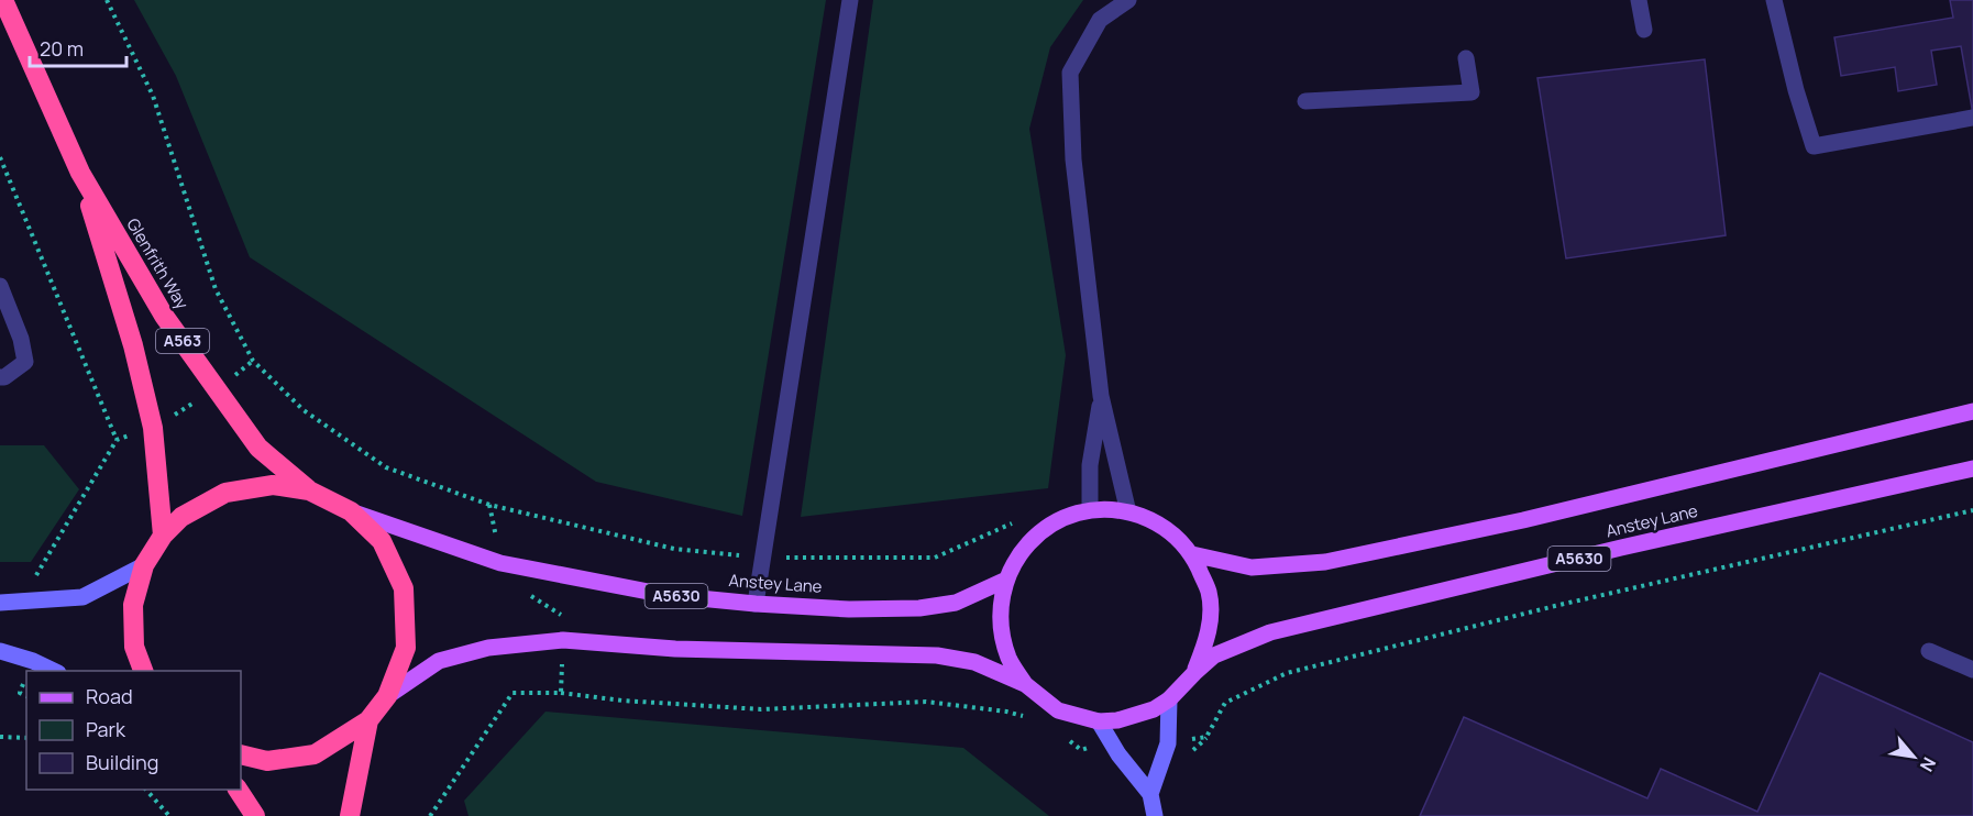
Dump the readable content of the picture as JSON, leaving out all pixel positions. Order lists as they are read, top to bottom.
{
  "streets": {
    "highway": ["Glenfrith Way", "A563"],
    "main road": ["Anstey Lane", "A5630"]
  },
  "legend": ["Road", "Park", "Building"],
  "scale_bar": "20 m",
  "north": "bottom right"
}
